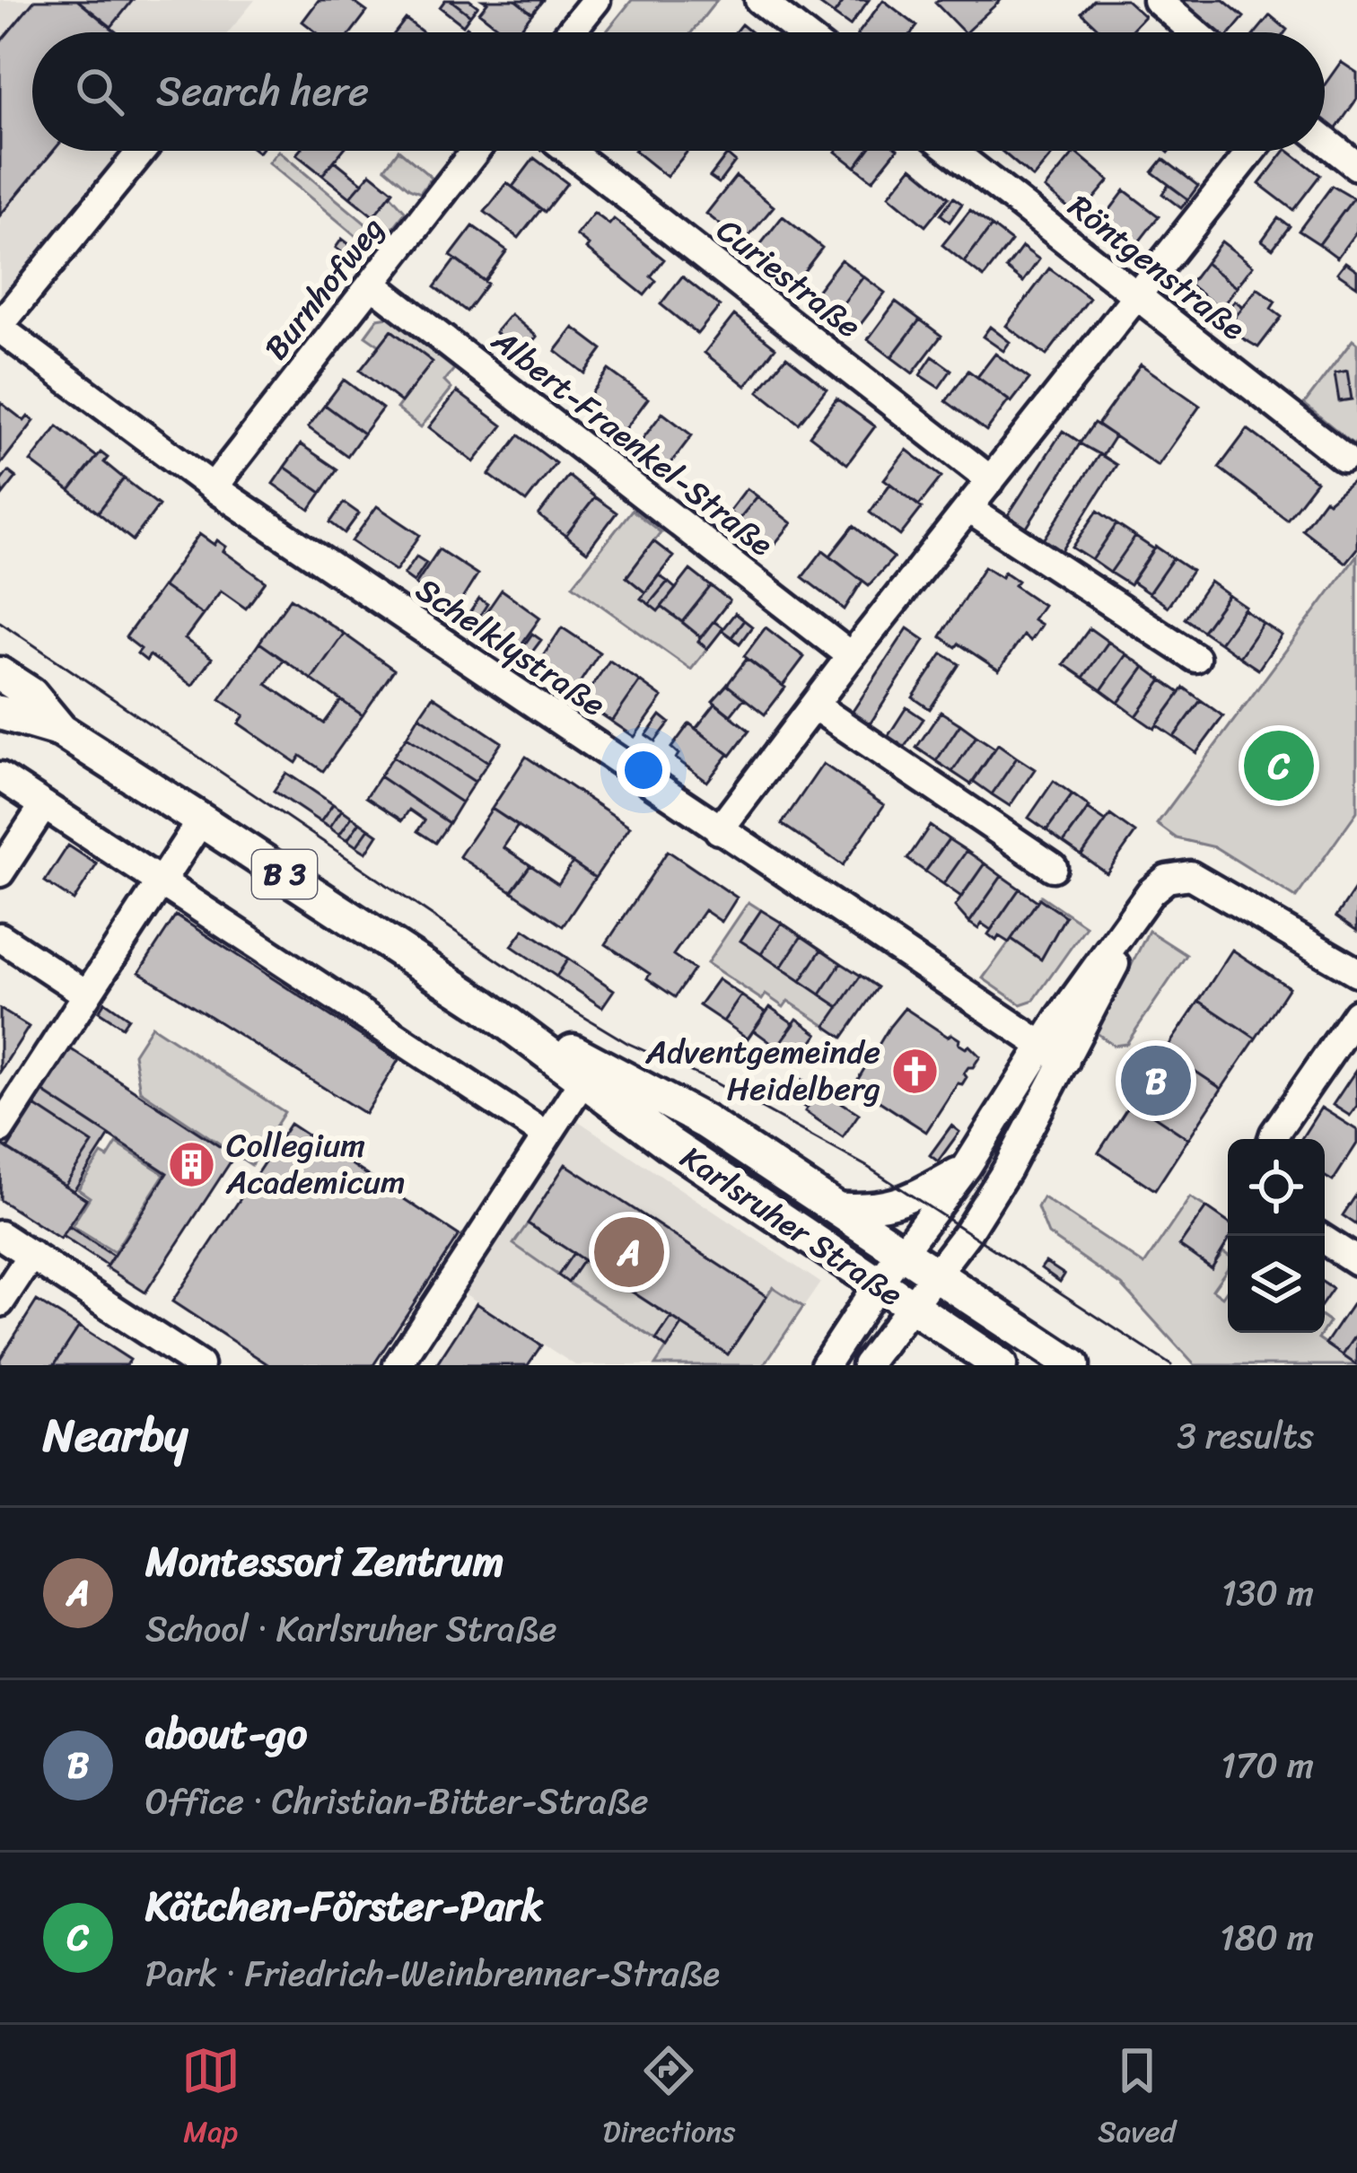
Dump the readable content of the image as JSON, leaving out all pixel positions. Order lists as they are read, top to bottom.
{
  "streets": {
    "main road": ["B 3", "Karlsruher Straße"],
    "street": [
      "Röntgenstraße",
      "Curiestraße",
      "Burnhofweg",
      "Albert-Fraenkel-Straße",
      "Schelklystraße"
    ]
  },
  "crossings": [
    ["Burnhofweg", "Albert-Fraenkel-Straße"],
    ["Burnhofweg", "Schelklystraße"]
  ],
  "places": {
    "church": ["Adventgemeinde Heidelberg"],
    "building": ["Collegium Academicum"]
  },
  "page": {
    "search": "Search here",
    "pins": ["C", "B", "A"],
    "heading": ["Nearby", "3 results"],
    "list": [
      {
        "mark": "A",
        "name": "Montessori Zentrum",
        "note": "School · Karlsruher Straße",
        "value": "130 m"
      },
      {
        "mark": "B",
        "name": "about-go",
        "note": "Office · Christian-Bitter-Straße",
        "value": "170 m"
      },
      {
        "mark": "C",
        "name": "Kätchen-Förster-Park",
        "note": "Park · Friedrich-Weinbrenner-Straße",
        "value": "180 m"
      }
    ],
    "nav": ["Map", "Directions", "Saved"]
  }
}
